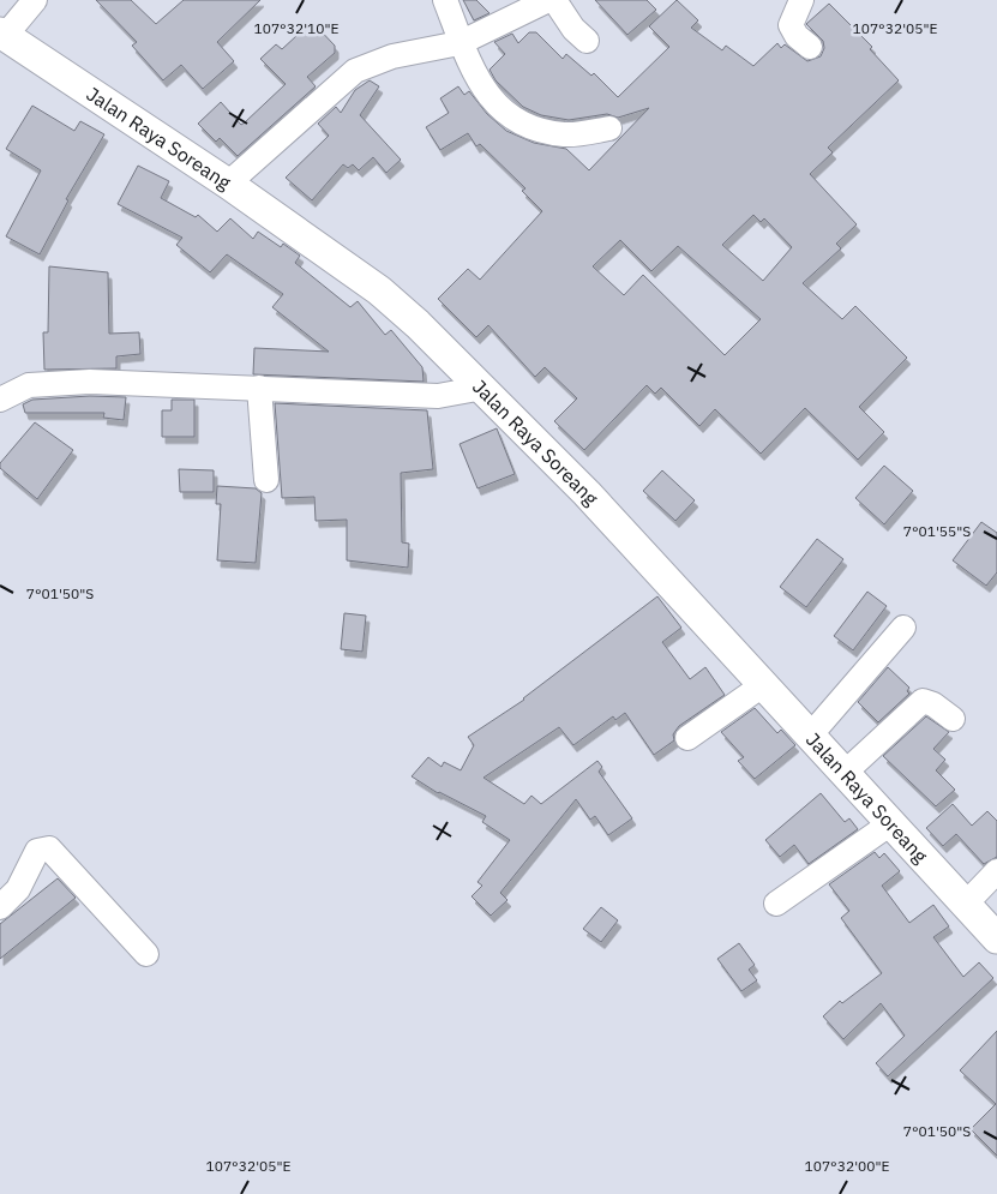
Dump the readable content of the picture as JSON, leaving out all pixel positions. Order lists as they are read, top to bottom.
{
  "streets": {
    "main road": ["Jalan Raya Soreang"]
  },
  "coordinates": [
    "107°32'10\"E",
    "107°32'05\"E",
    "7°01'55\"S",
    "7°01'50\"S",
    "107°32'00\"E"
  ]
}
